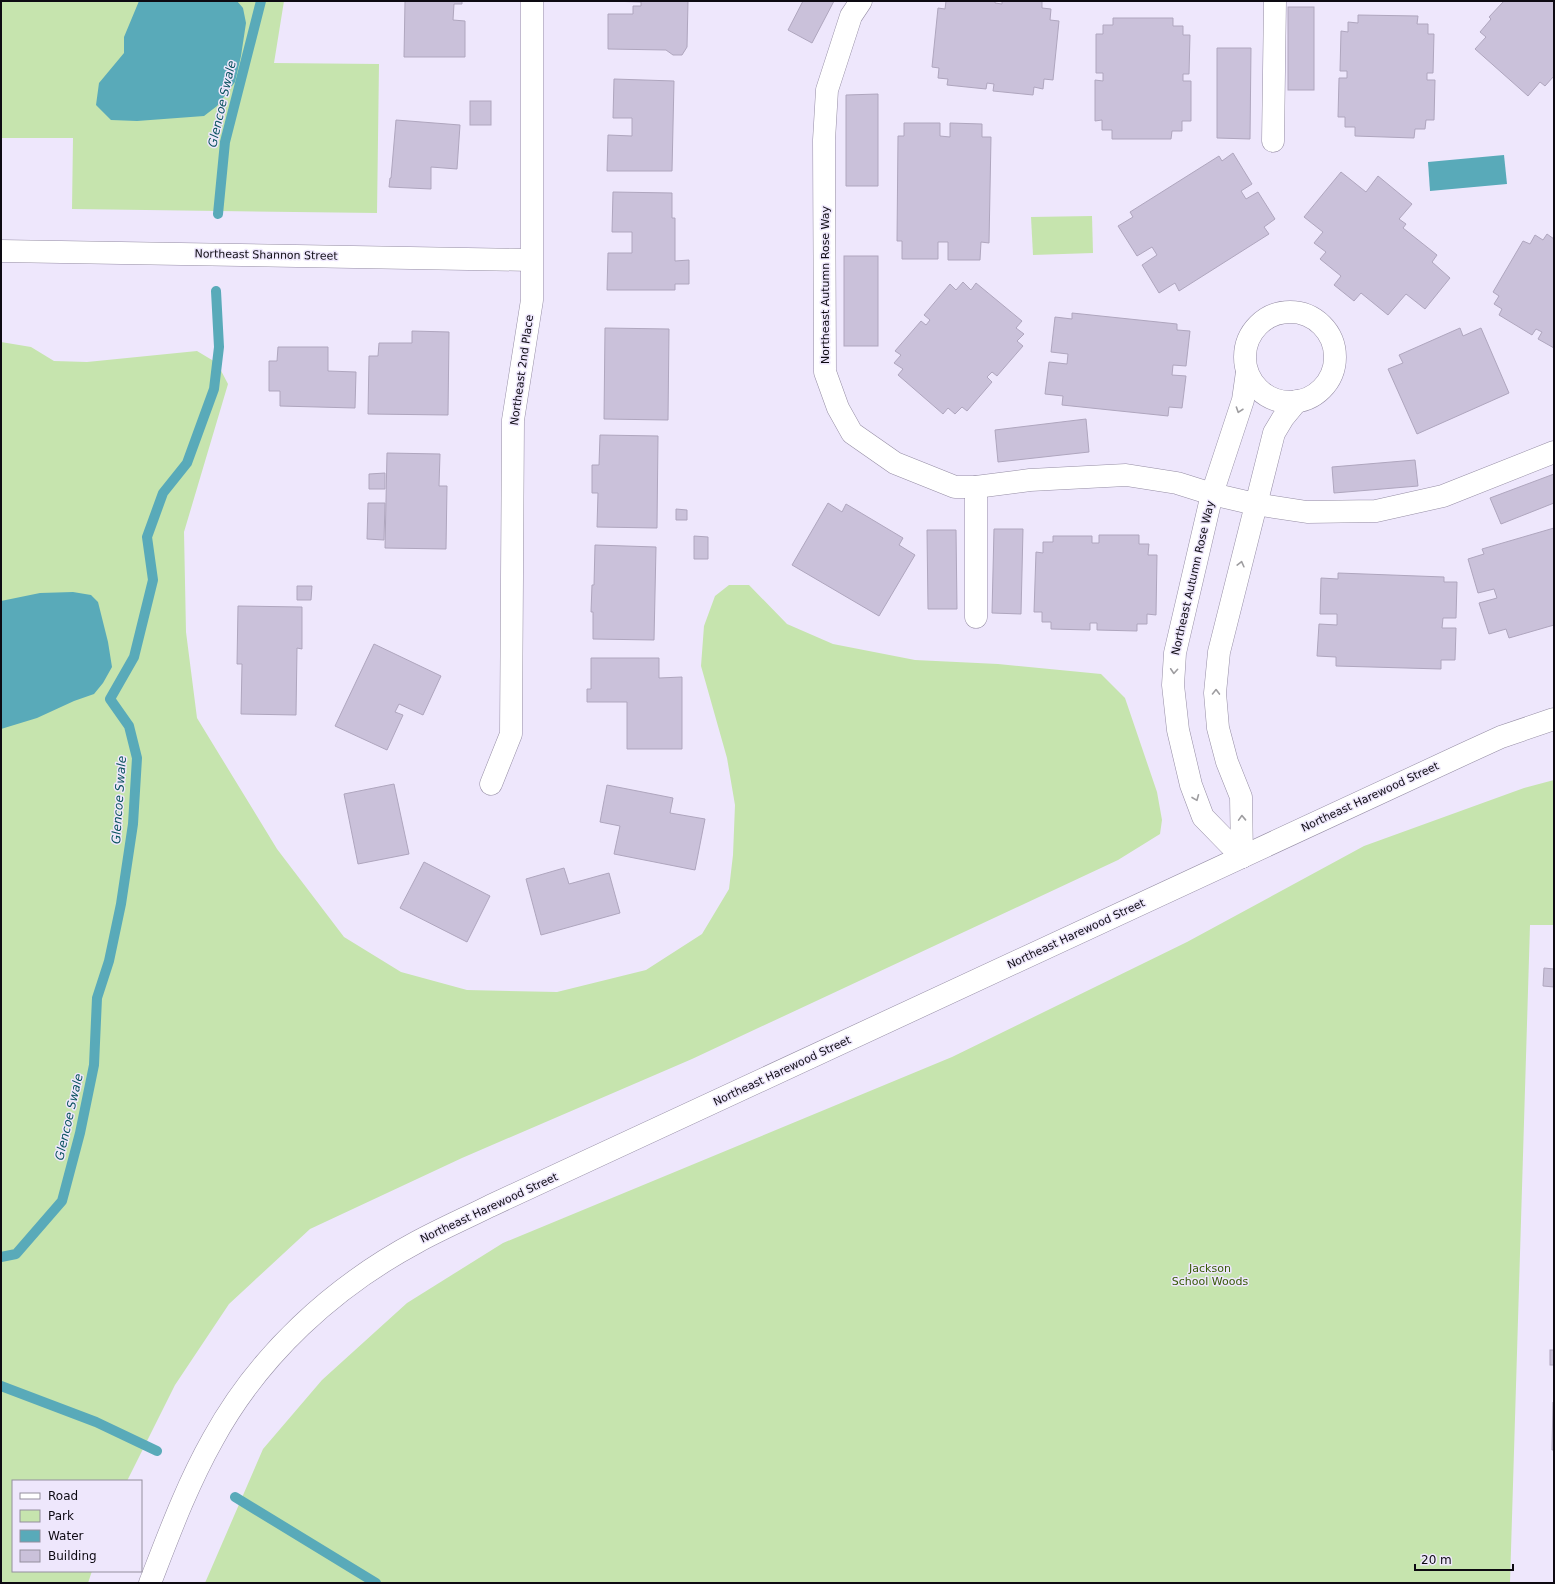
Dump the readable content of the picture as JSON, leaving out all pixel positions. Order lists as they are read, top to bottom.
{
  "streets": {
    "street": [
      "Northeast Shannon Street",
      "Northeast Autumn Rose Way",
      "Northeast 2nd Place",
      "Northeast Harewood Street"
    ]
  },
  "crossings": [
    ["Northeast Shannon Street", "Northeast 2nd Place"],
    ["Northeast Autumn Rose Way", "Northeast Harewood Street"]
  ],
  "water": ["Glencoe Swale"],
  "parks": ["Jackson School Woods"],
  "legend": [
    "Road",
    "Park",
    "Water",
    "Building"
  ],
  "scale_bar": "20 m"
}
